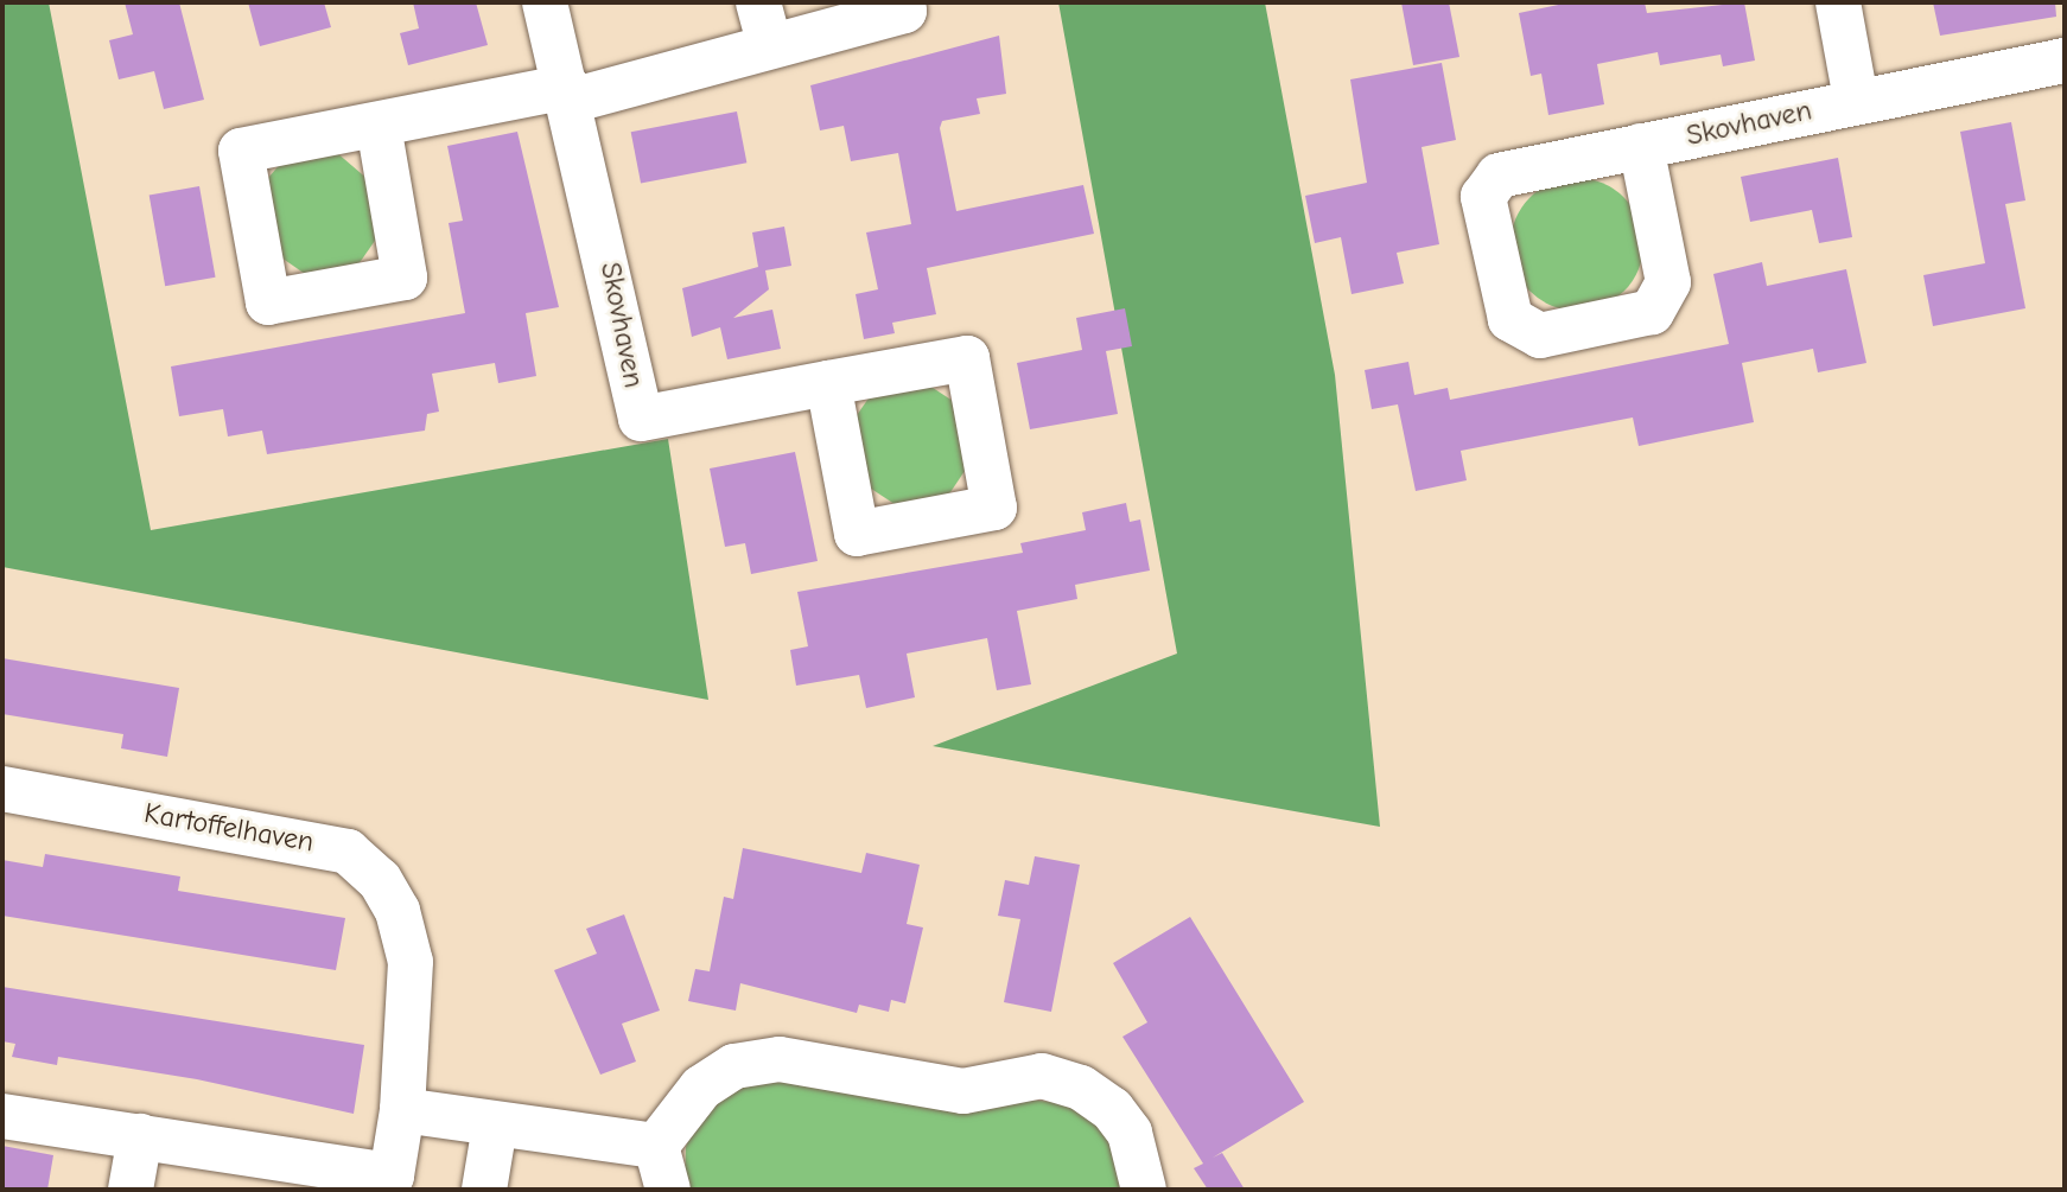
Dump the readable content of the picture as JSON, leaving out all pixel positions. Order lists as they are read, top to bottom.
{
  "streets": {
    "street": ["Skovhaven", "Kartoffelhaven"]
  }
}
